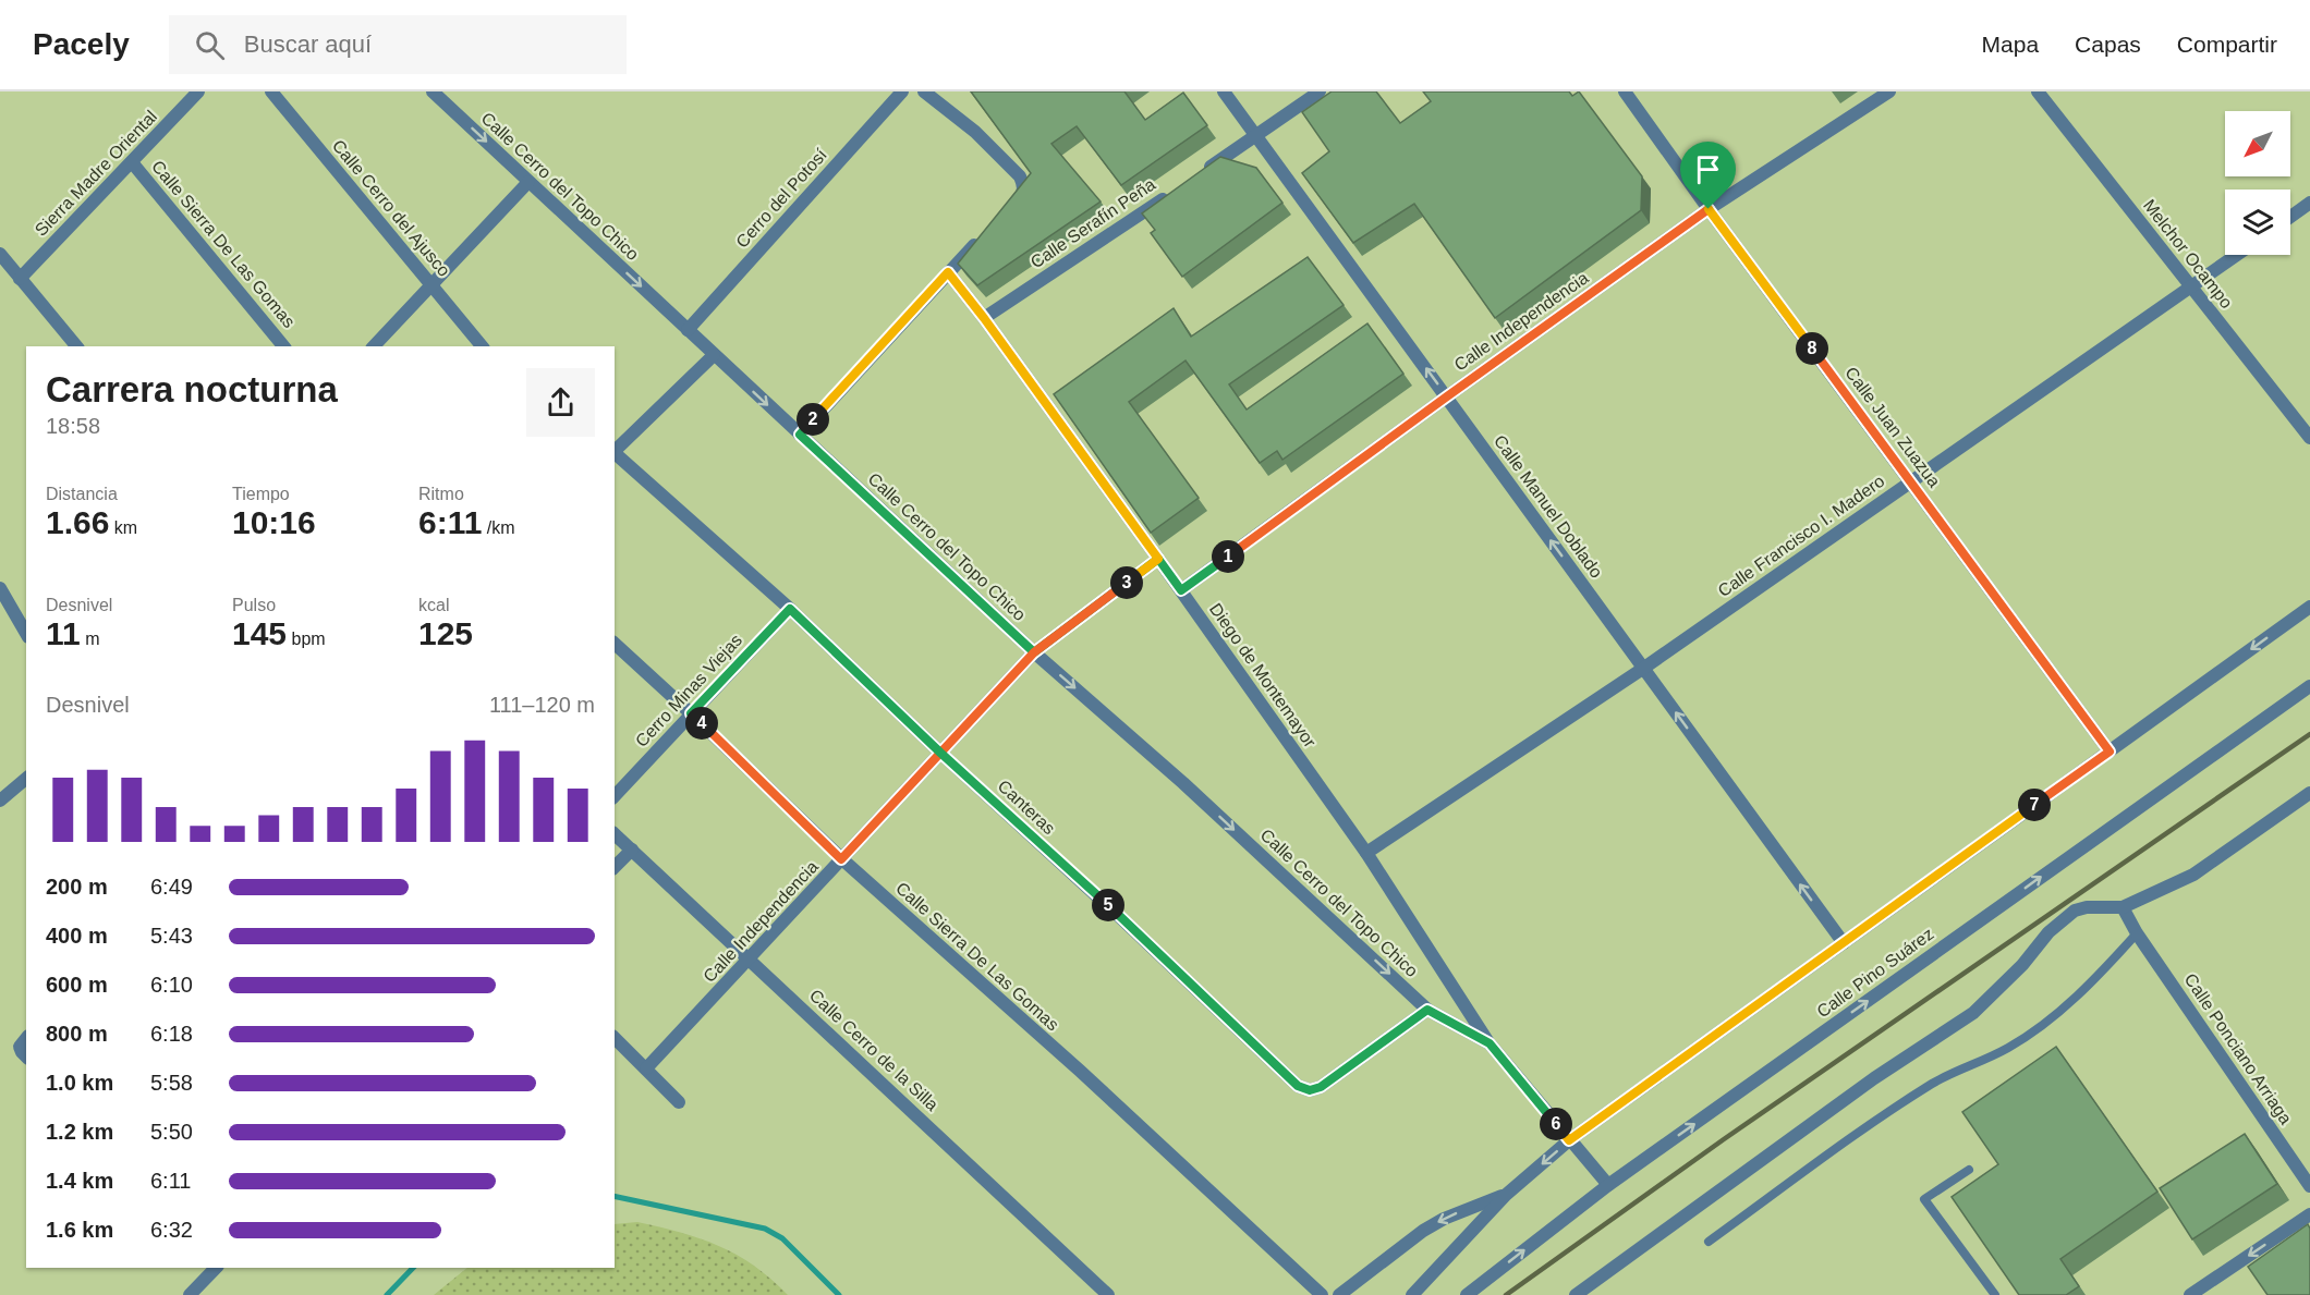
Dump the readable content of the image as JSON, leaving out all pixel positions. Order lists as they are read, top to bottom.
{
  "streets": {
    "street": [
      "Sierra Madre Oriental",
      "Calle Cerro del Topo Chico",
      "Cerro del Potosí",
      "Calle Cerro del Ajusco",
      "Calle Serafín Peña",
      "Calle Sierra De Las Gomas",
      "Melchor Ocampo",
      "Calle Independencia",
      "Calle Juan Zuazua",
      "Calle Manuel Doblado",
      "Calle Francisco I. Madero",
      "Diego de Montemayor",
      "Cerro Minas Viejas",
      "Canteras",
      "Calle Pino Suárez",
      "Calle Ponciano Arriaga",
      "Calle Cerro de la Silla"
    ]
  },
  "crossings": [
    ["Sierra Madre Oriental", "Calle Sierra De Las Gomas"],
    ["Calle Cerro del Topo Chico", "Cerro del Potosí"],
    ["Calle Cerro del Topo Chico", "Calle Independencia"],
    ["Calle Cerro del Topo Chico", "Diego de Montemayor"],
    ["Calle Cerro del Topo Chico", "Canteras"],
    ["Calle Cerro del Topo Chico", "Calle Pino Suárez"],
    ["Calle Serafín Peña", "Diego de Montemayor"],
    ["Calle Sierra De Las Gomas", "Calle Independencia"],
    ["Calle Sierra De Las Gomas", "Cerro Minas Viejas"],
    ["Melchor Ocampo", "Calle Francisco I. Madero"],
    ["Calle Independencia", "Calle Juan Zuazua"],
    ["Calle Independencia", "Calle Manuel Doblado"],
    ["Calle Independencia", "Diego de Montemayor"],
    ["Calle Independencia", "Canteras"],
    ["Calle Independencia", "Calle Cerro de la Silla"],
    ["Calle Juan Zuazua", "Calle Francisco I. Madero"],
    ["Calle Manuel Doblado", "Calle Francisco I. Madero"],
    ["Calle Francisco I. Madero", "Diego de Montemayor"],
    ["Cerro Minas Viejas", "Canteras"]
  ],
  "one_way": ["Calle Cerro del Topo Chico", "Calle Manuel Doblado"],
  "north": "bottom left",
  "page": {
    "header": "Pacely",
    "search": "Buscar aquí",
    "nav": ["Mapa", "Capas", "Compartir"],
    "pins": [
      "8",
      "2",
      "1",
      "3",
      "4",
      "7",
      "5",
      "6"
    ],
    "heading": ["Carrera nocturna", "18:58"],
    "stats": [
      ["Distancia", "1.66 km"],
      ["Tiempo", "10:16"],
      ["Ritmo", "6:11 /km"],
      ["Desnivel", "11 m"],
      ["Pulso", "145 bpm"],
      ["kcal", "125"]
    ],
    "chart": ["Desnivel", "111–120 m"],
    "list": [
      {
        "name": "200 m",
        "note": "6:49"
      },
      {
        "name": "400 m",
        "note": "5:43"
      },
      {
        "name": "600 m",
        "note": "6:10"
      },
      {
        "name": "800 m",
        "note": "6:18"
      },
      {
        "name": "1.0 km",
        "note": "5:58"
      },
      {
        "name": "1.2 km",
        "note": "5:50"
      },
      {
        "name": "1.4 km",
        "note": "6:11"
      },
      {
        "name": "1.6 km",
        "note": "6:32"
      }
    ]
  }
}
